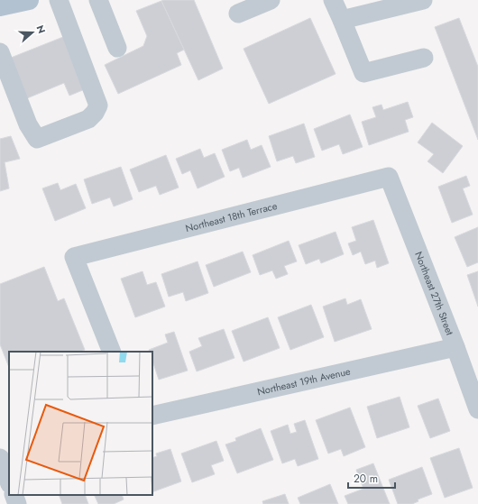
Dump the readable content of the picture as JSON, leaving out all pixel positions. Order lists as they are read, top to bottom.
{
  "streets": {
    "street": ["Northeast 18th Terrace", "Northeast 27th Street", "Northeast 19th Avenue"]
  },
  "crossings": [
    ["Northeast 18th Terrace", "Northeast 27th Street"],
    ["Northeast 27th Street", "Northeast 19th Avenue"]
  ],
  "scale_bar": "20 m",
  "north": "right"
}
